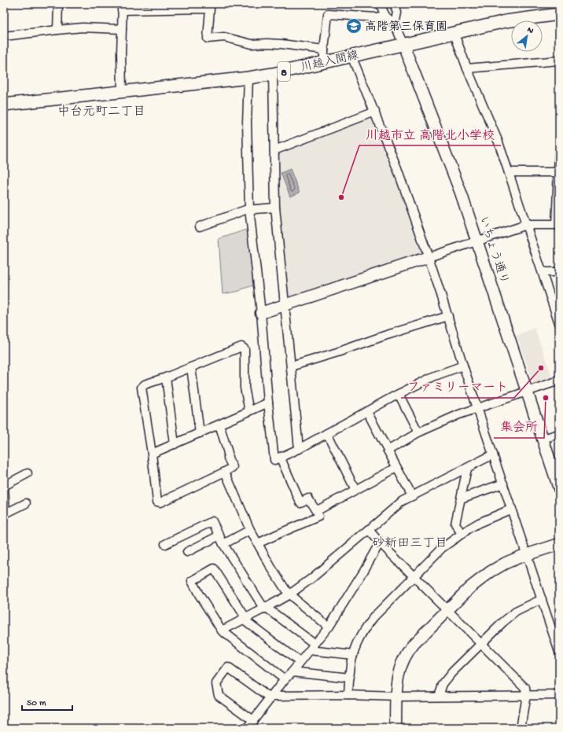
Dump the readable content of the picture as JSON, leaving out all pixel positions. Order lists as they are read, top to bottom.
{
  "streets": {
    "main road": ["川越入間線", "8"],
    "street": ["いちょう通り"]
  },
  "crossings": [
    ["川越入間線", "いちょう通り"]
  ],
  "districts": ["中台元町二丁目", "砂新田三丁目"],
  "places": {
    "school or university": ["高階第三保育園"],
    "other": ["川越市立 高階北小学校", "ファミリーマート", "集会所"]
  },
  "scale_bar": "50 m",
  "north": "top right"
}
